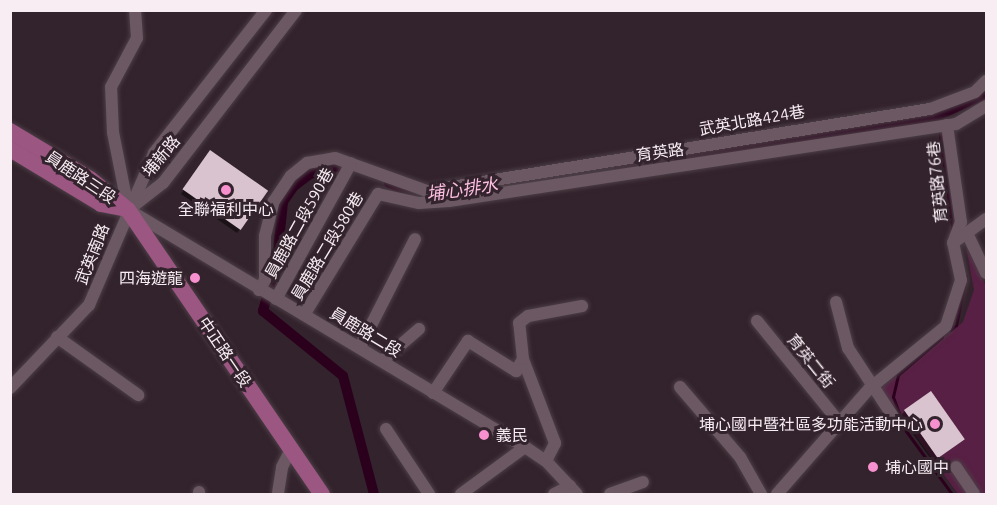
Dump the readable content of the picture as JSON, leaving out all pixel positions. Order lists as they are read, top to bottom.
{
  "streets": {
    "main road": ["員鹿路三段", "中正路一段"],
    "street": [
      "武英北路424巷",
      "育英路",
      "埔新路",
      "育英路76巷",
      "員鹿路二段590巷",
      "員鹿路二段580巷",
      "武英南路",
      "員鹿路二段",
      "育英二街"
    ]
  },
  "crossings": [
    ["武英北路424巷", "員鹿路二段590巷"],
    ["武英北路424巷", "員鹿路二段"],
    ["育英路", "育英路76巷"],
    ["育英路", "員鹿路二段580巷"],
    ["埔新路", "員鹿路三段"],
    ["埔新路", "武英南路"],
    ["埔新路", "員鹿路二段"],
    ["埔新路", "中正路一段"],
    ["員鹿路三段", "武英南路"],
    ["員鹿路三段", "員鹿路二段"],
    ["員鹿路三段", "中正路一段"],
    ["員鹿路二段590巷", "員鹿路二段"],
    ["員鹿路二段580巷", "員鹿路二段"],
    ["武英南路", "員鹿路二段"],
    ["武英南路", "中正路一段"],
    ["員鹿路二段", "中正路一段"]
  ],
  "water": ["埔心排水"],
  "places": [
    "全聯福利中心",
    "四海遊龍",
    "埔心國中暨社區多功能活動中心",
    "義民",
    "埔心國中"
  ]
}
